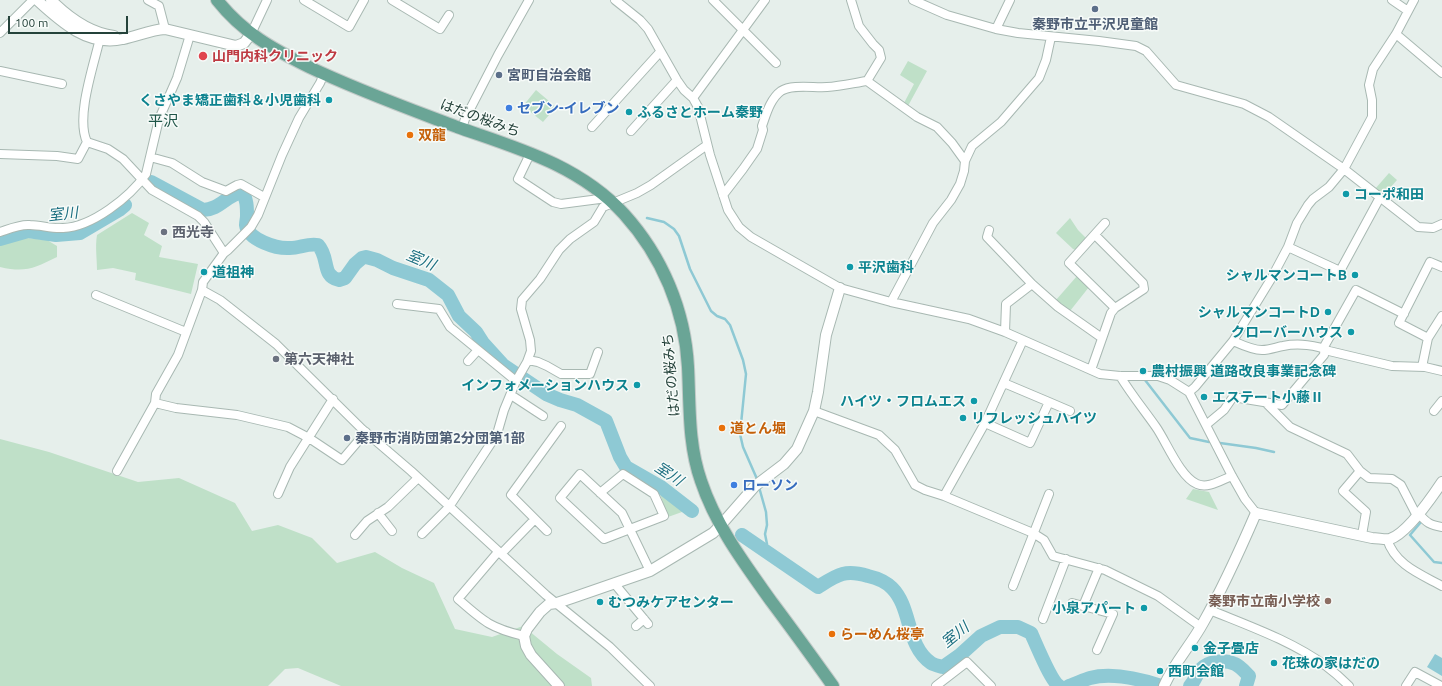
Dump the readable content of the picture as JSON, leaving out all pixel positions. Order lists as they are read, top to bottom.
{
  "streets": {
    "main road": ["はだの桜みち"]
  },
  "districts": ["平沢"],
  "water": ["室川"],
  "places": [
    "秦野市立平沢児童館",
    "山門内科クリニック",
    "宮町自治会館",
    "くさやま矯正歯科＆小児歯科",
    "セブン-イレブン",
    "ふるさとホーム秦野",
    "双龍",
    "コーポ和田",
    "西光寺",
    "平沢歯科",
    "道祖神",
    "シャルマンコートB",
    "シャルマンコートD",
    "クローバーハウス",
    "第六天神社",
    "農村振興 道路改良事業記念碑",
    "インフォメーションハウス",
    "エステート小藤Ⅱ",
    "ハイツ・フロムエス",
    "リフレッシュハイツ",
    "道とん堀",
    "秦野市消防団第2分団第1部",
    "ローソン",
    "秦野市立南小学校",
    "むつみケアセンター",
    "小泉アパート",
    "らーめん桜亭",
    "金子畳店",
    "花珠の家はだの",
    "西町会館"
  ],
  "scale_bar": "100 m"
}
